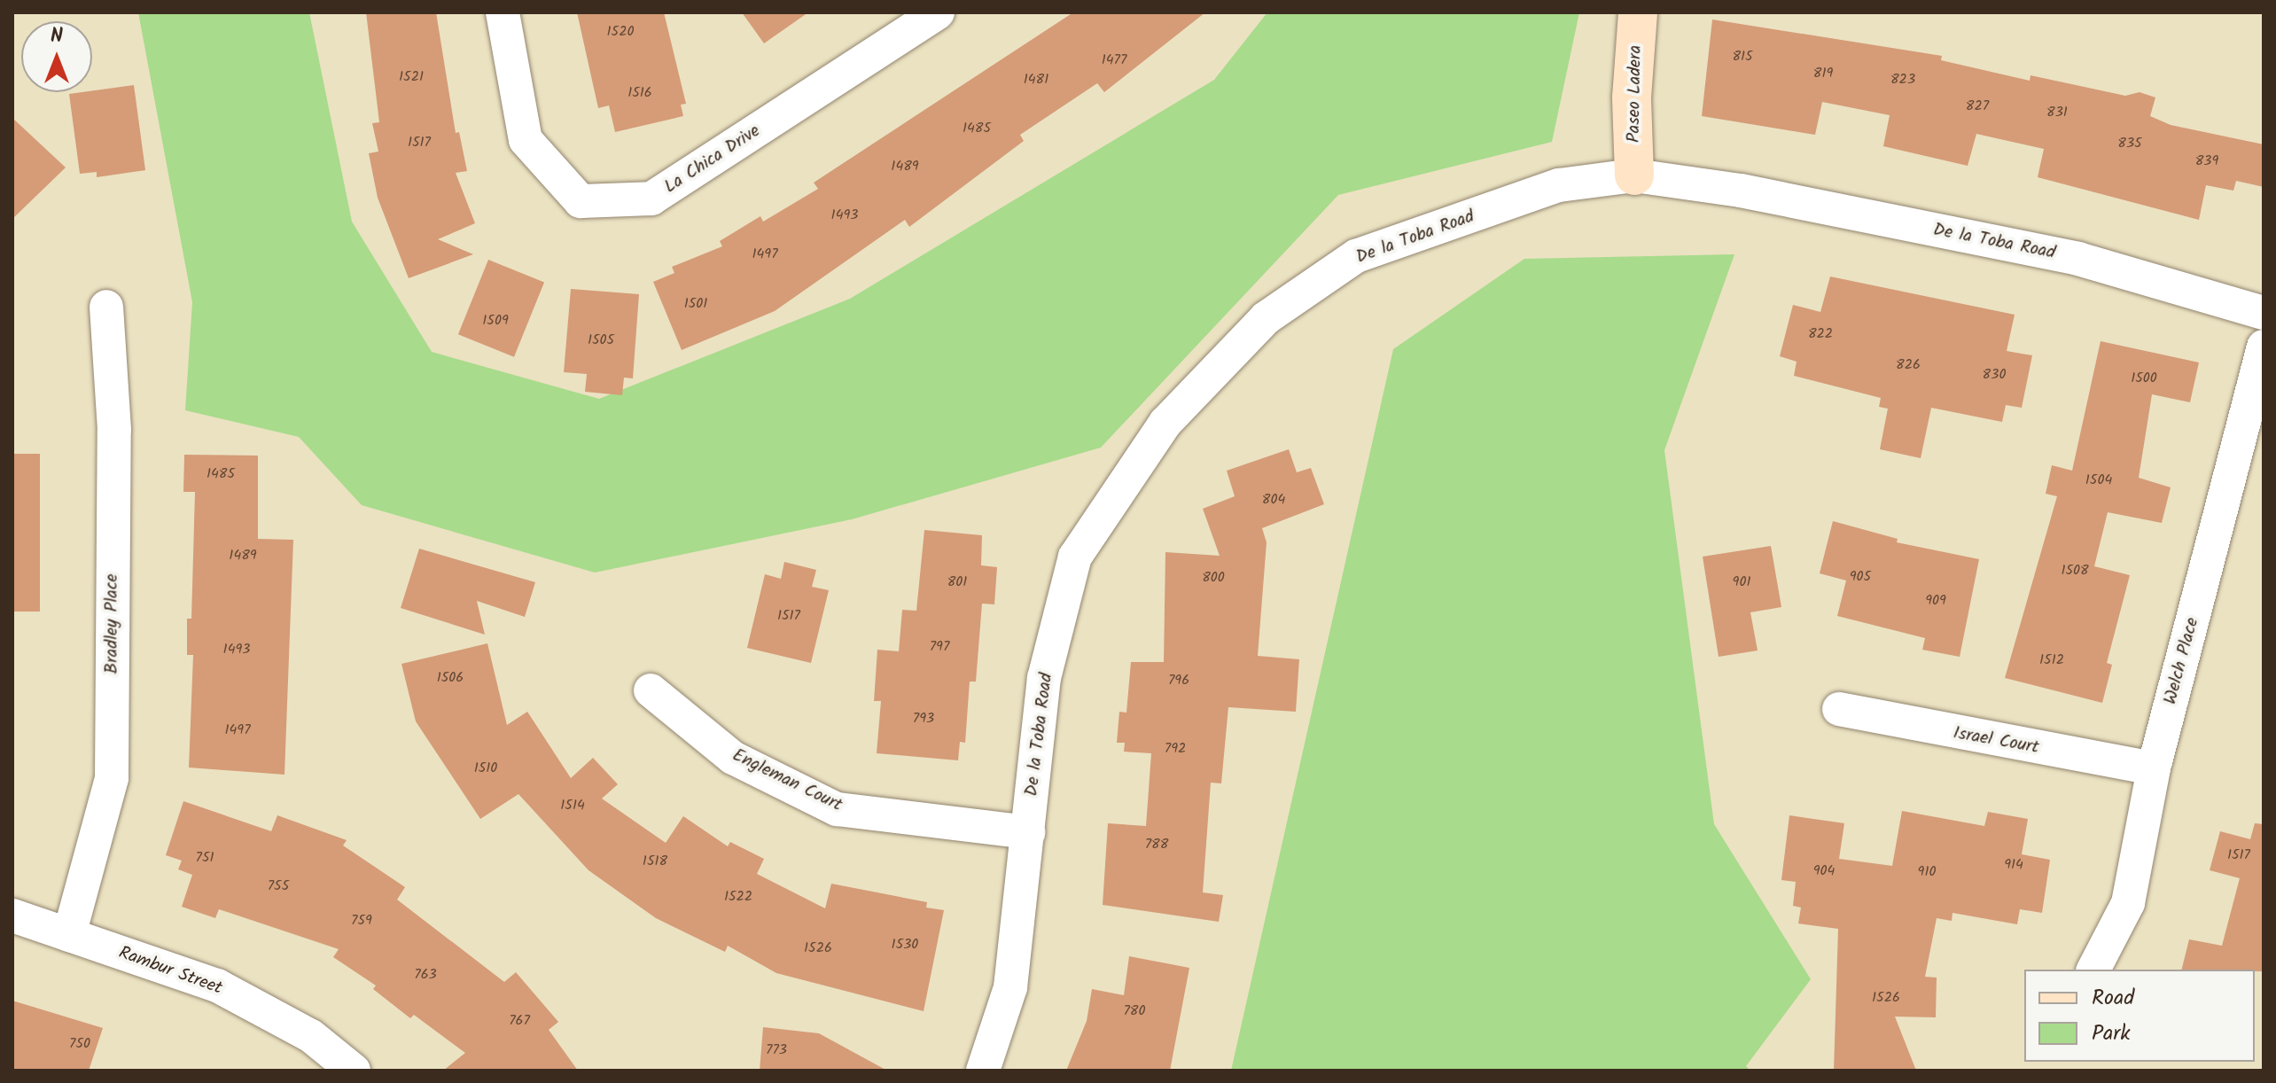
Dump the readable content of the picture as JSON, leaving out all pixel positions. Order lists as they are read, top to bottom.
{
  "streets": {
    "street": [
      "Paseo Ladera",
      "La Chica Drive",
      "De la Toba Road",
      "Bradley Place",
      "Welch Place",
      "Israel Court",
      "Engleman Court",
      "Rambur Street"
    ]
  },
  "crossings": [
    ["Paseo Ladera", "De la Toba Road"],
    ["De la Toba Road", "Engleman Court"],
    ["Bradley Place", "Rambur Street"],
    ["Welch Place", "Israel Court"]
  ],
  "house_numbers": [
    "1520",
    "815",
    "1477",
    "819",
    "1521",
    "1481",
    "823",
    "1516",
    "827",
    "831",
    "1485",
    "1517",
    "835",
    "839",
    "1489",
    "1493",
    "1497",
    "1501",
    "1509",
    "822",
    "1505",
    "826",
    "830",
    "1500",
    "1485",
    "1504",
    "804",
    "1489",
    "1508",
    "905",
    "800",
    "801",
    "901",
    "909",
    "1517",
    "797",
    "1493",
    "1512",
    "1506",
    "796",
    "793",
    "1497",
    "792",
    "1510",
    "1514",
    "788",
    "1517",
    "751",
    "1518",
    "914",
    "904",
    "910",
    "755",
    "1522",
    "759",
    "1530",
    "1526",
    "763",
    "1526",
    "780",
    "767",
    "750",
    "773"
  ],
  "legend": ["Road", "Park"],
  "north": "top"
}
